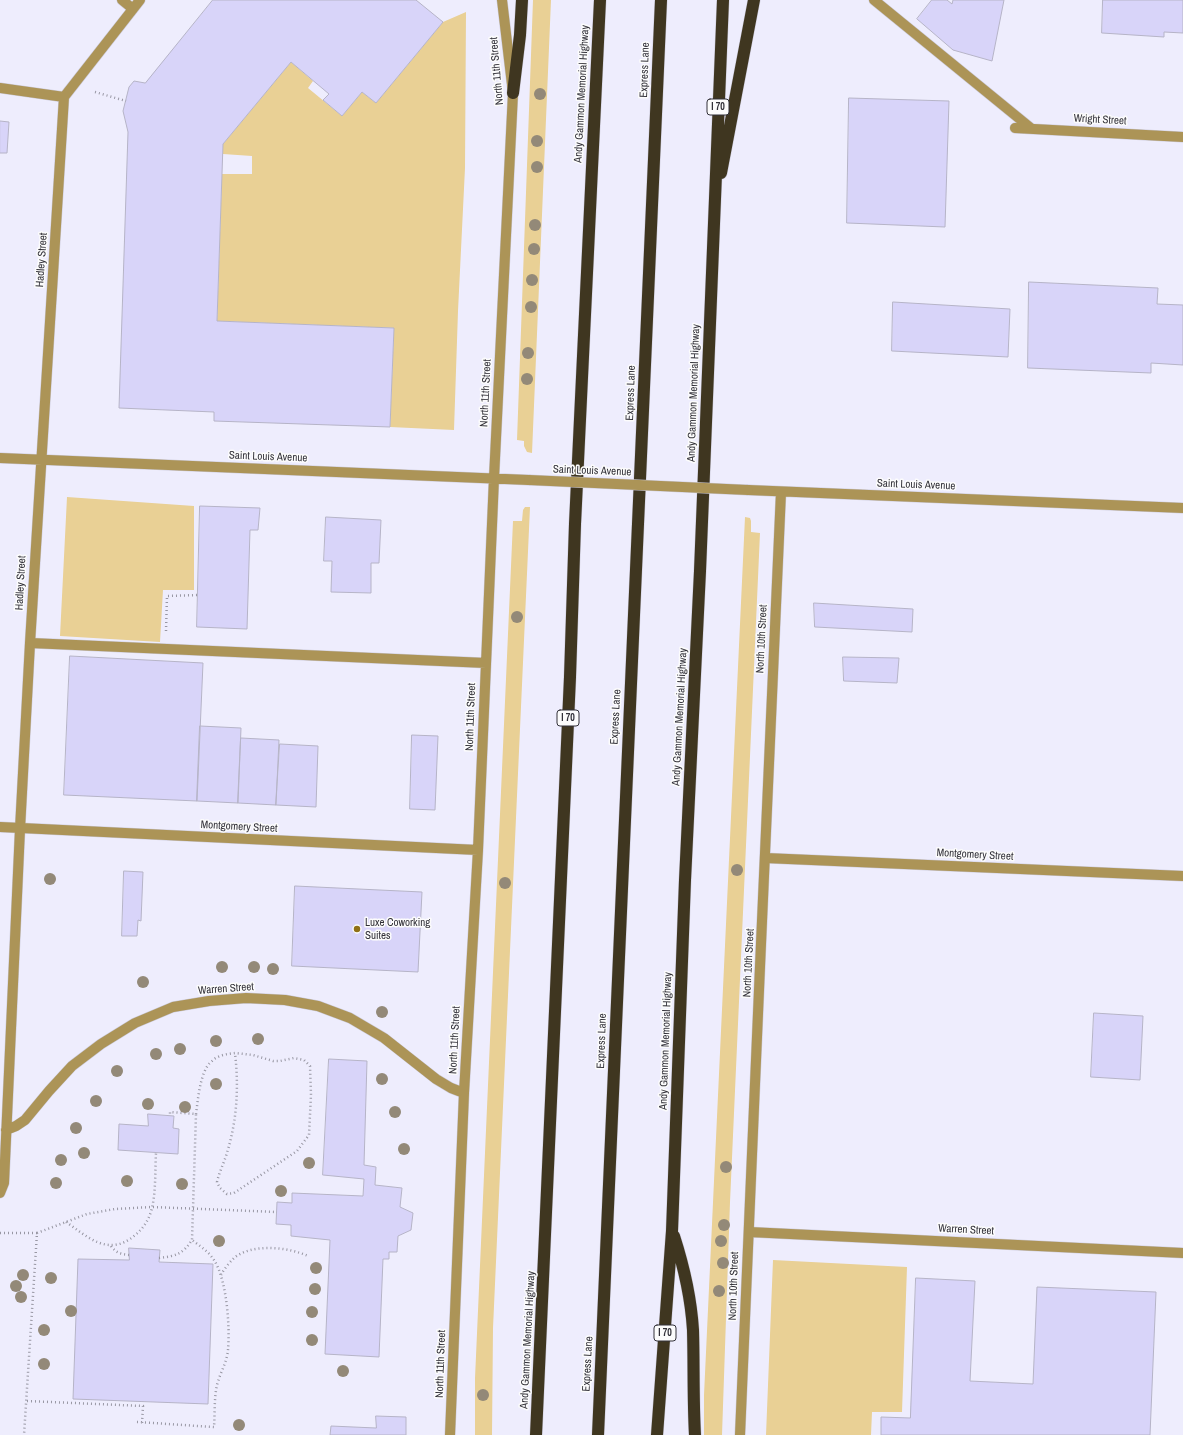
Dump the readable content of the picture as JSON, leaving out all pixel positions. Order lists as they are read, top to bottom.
{
  "streets": {
    "highway": ["Express Lane", "Andy Gammon Memorial Highway", "I 70"],
    "street": [
      "North 11th Street",
      "Wright Street",
      "Hadley Street",
      "Saint Louis Avenue",
      "North 10th Street",
      "Montgomery Street",
      "Warren Street"
    ]
  },
  "crossings": [
    ["North 11th Street", "Saint Louis Avenue"],
    ["North 11th Street", "Montgomery Street"],
    ["North 11th Street", "Warren Street"],
    ["Hadley Street", "Saint Louis Avenue"],
    ["Hadley Street", "Montgomery Street"],
    ["Hadley Street", "Warren Street"],
    ["Saint Louis Avenue", "North 10th Street"],
    ["North 10th Street", "Montgomery Street"],
    ["North 10th Street", "Warren Street"]
  ],
  "places": ["Luxe Coworking Suites"]
}
